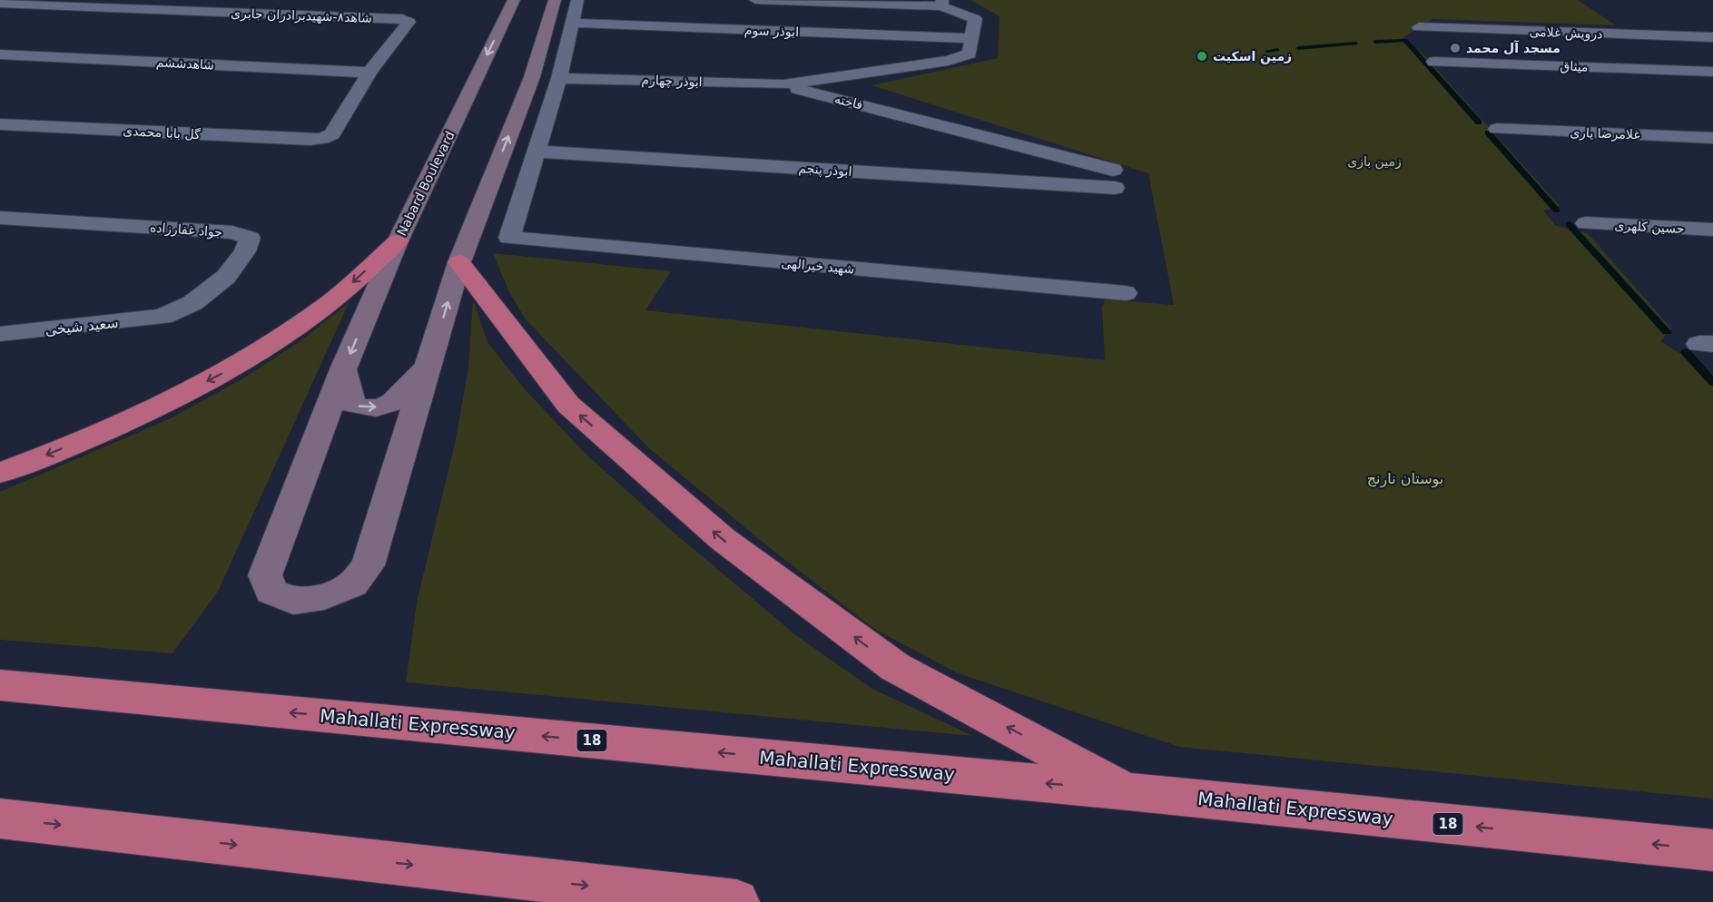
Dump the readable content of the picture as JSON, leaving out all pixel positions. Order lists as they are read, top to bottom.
{
  "streets": {
    "highway": ["Mahallati Expressway", "18"],
    "main road": ["Nabard Boulevard"],
    "street": [
      "شاهد۸-شهیدبرادران جابری",
      "ابوذر سوم",
      "درویش غلامی",
      "شاهدششم",
      "میثاق",
      "ابوذر چهارم",
      "فاخته",
      "گل بابا محمدی",
      "غلامرضا یاری",
      "ابوذر پنجم",
      "حسین کلهری",
      "جواد غفارزاده",
      "شهید خیرالهی",
      "سعید شیخی"
    ]
  },
  "crossings": [
    ["شاهد۸-شهیدبرادران جابری", "شاهدششم"],
    ["شاهد۸-شهیدبرادران جابری", "گل بابا محمدی"],
    ["ابوذر سوم", "فاخته"],
    ["شاهدششم", "گل بابا محمدی"],
    ["ابوذر چهارم", "فاخته"],
    ["فاخته", "ابوذر پنجم"],
    ["ابوذر پنجم", "شهید خیرالهی"],
    ["جواد غفارزاده", "سعید شیخی"]
  ],
  "parks": ["زمین بازی", "بوستان نارنج"],
  "places": ["مسجد آل محمد", "زمین اسکیت"]
}
